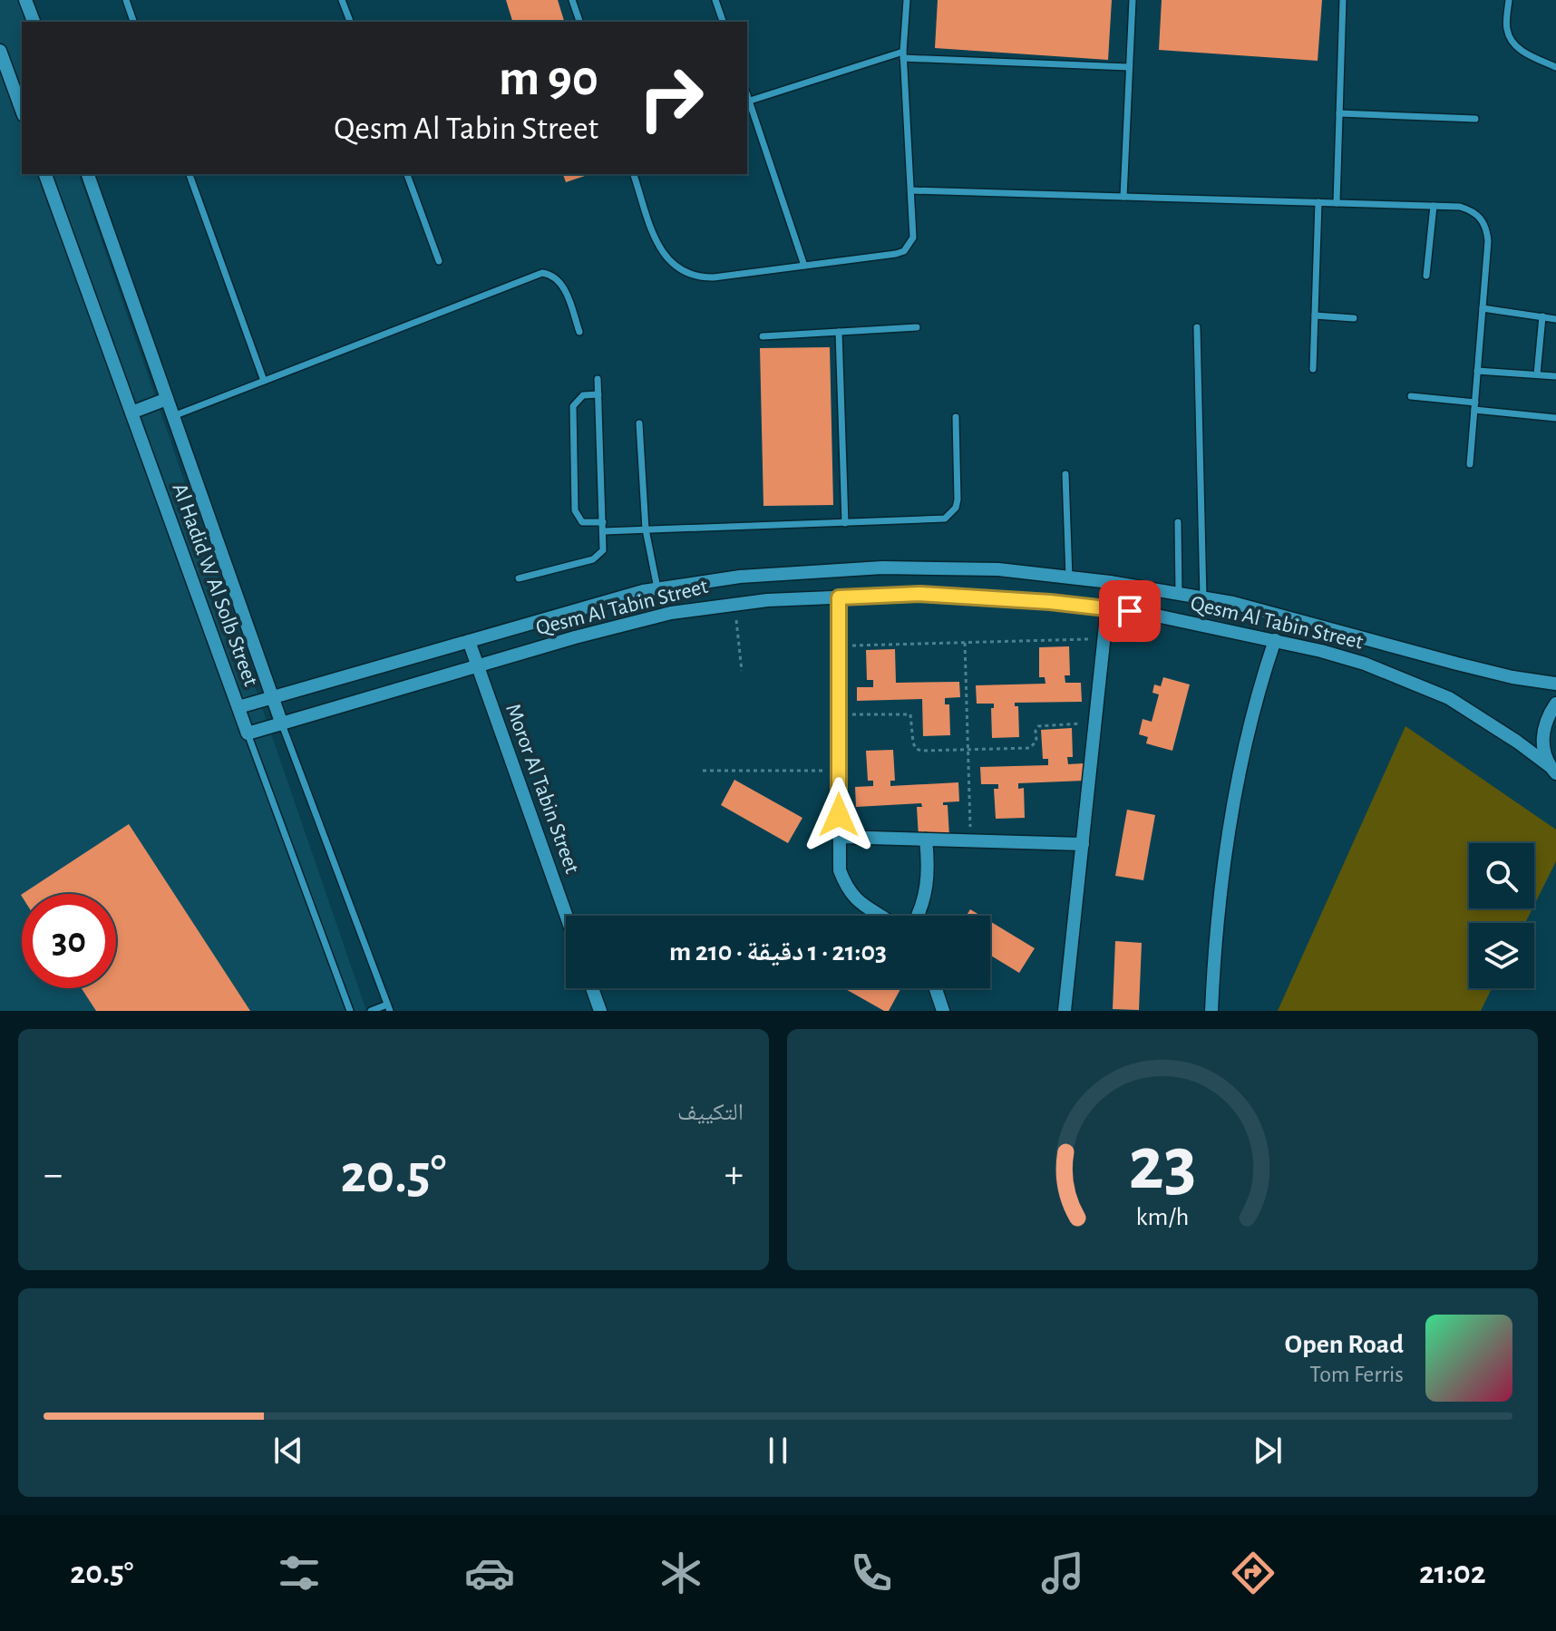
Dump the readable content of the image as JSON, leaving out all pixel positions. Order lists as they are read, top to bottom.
{
  "streets": {
    "street": ["Al Hadid W Al Solb Street", "Qesm Al Tabin Street", "Moror Al Tabin Street"]
  },
  "crossings": [
    ["Al Hadid W Al Solb Street", "Qesm Al Tabin Street"],
    ["Qesm Al Tabin Street", "Moror Al Tabin Street"]
  ],
  "page": {
    "turn": ["90 m", "Qesm Al Tabin Street"],
    "limit": "30",
    "trip": "21:03 · 1 دقيقة · 210 m",
    "tile": "التكييف",
    "heat": ["−", "20.5°", "+"],
    "song": ["Open Road", "Tom Ferris"],
    "tabs": ["21:02", "20.5°"],
    "gauge": ["23", "km/h"]
  }
}
